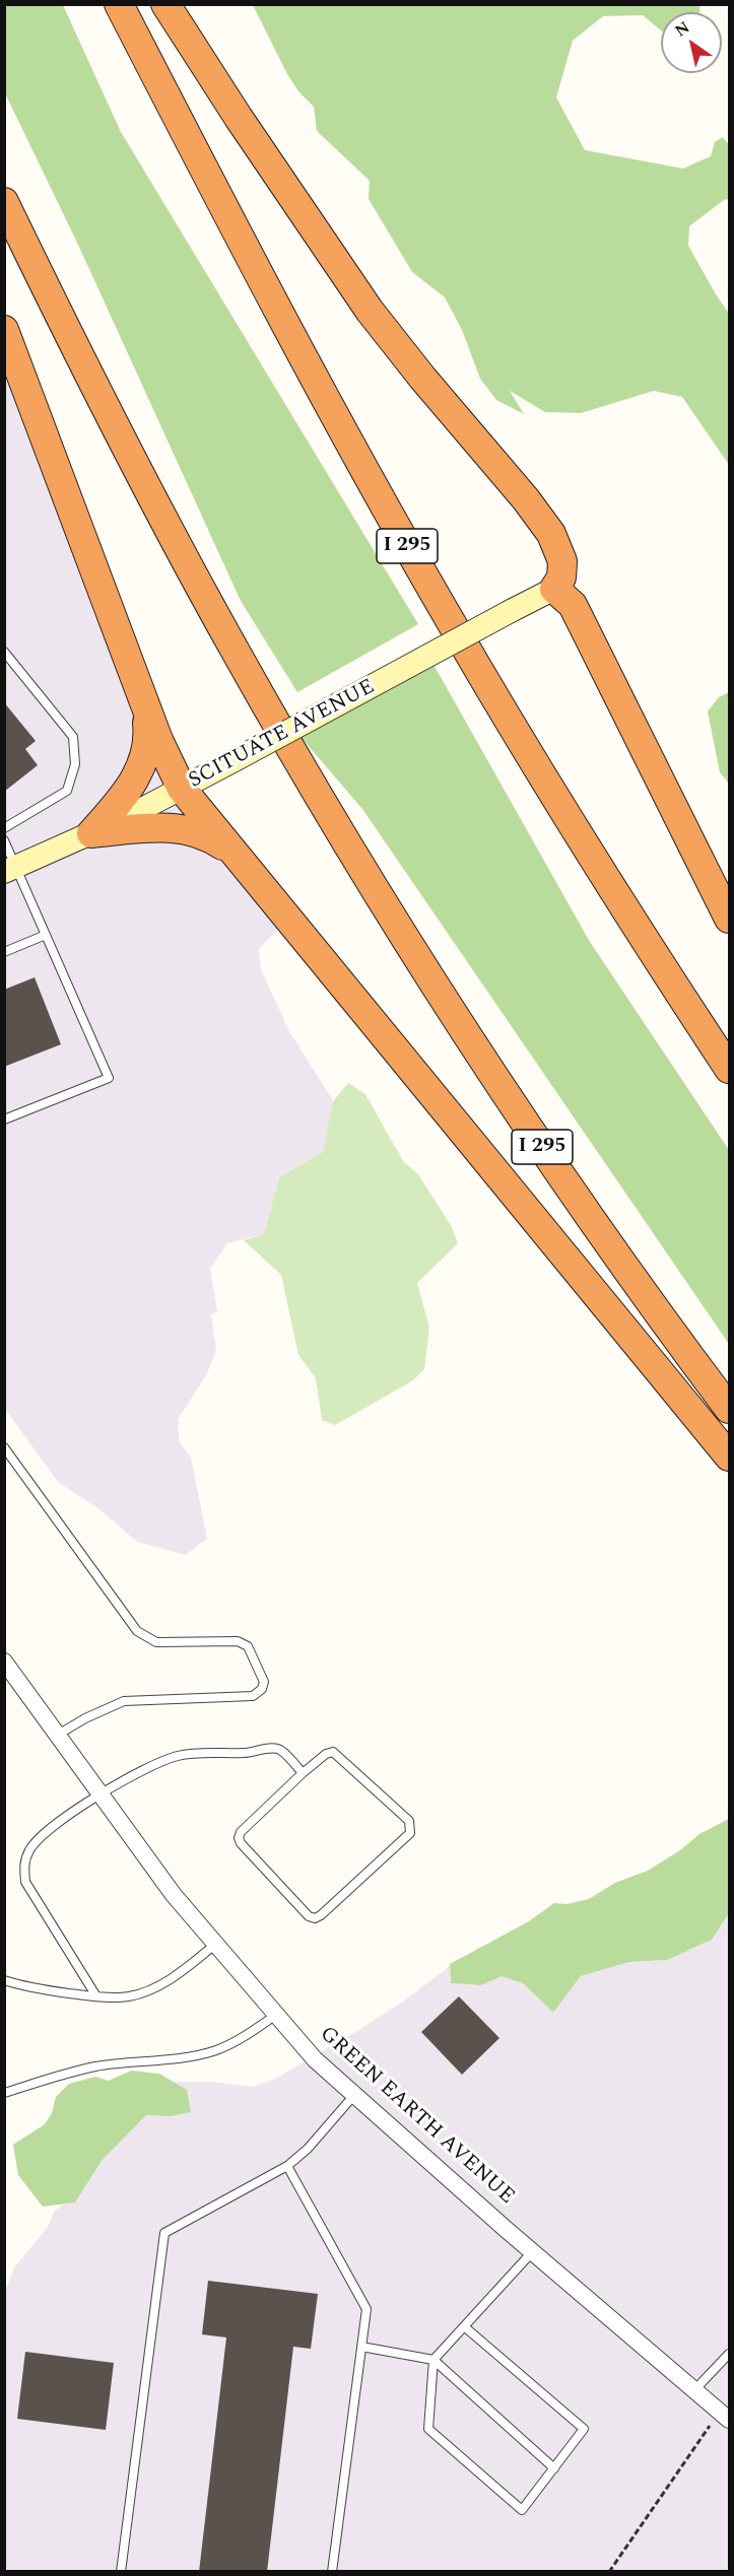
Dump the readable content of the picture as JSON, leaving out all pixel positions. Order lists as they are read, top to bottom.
{
  "streets": {
    "highway": ["I 295"],
    "main road": ["SCITUATE AVENUE"],
    "street": ["GREEN EARTH AVENUE"]
  },
  "north": "top left"
}
